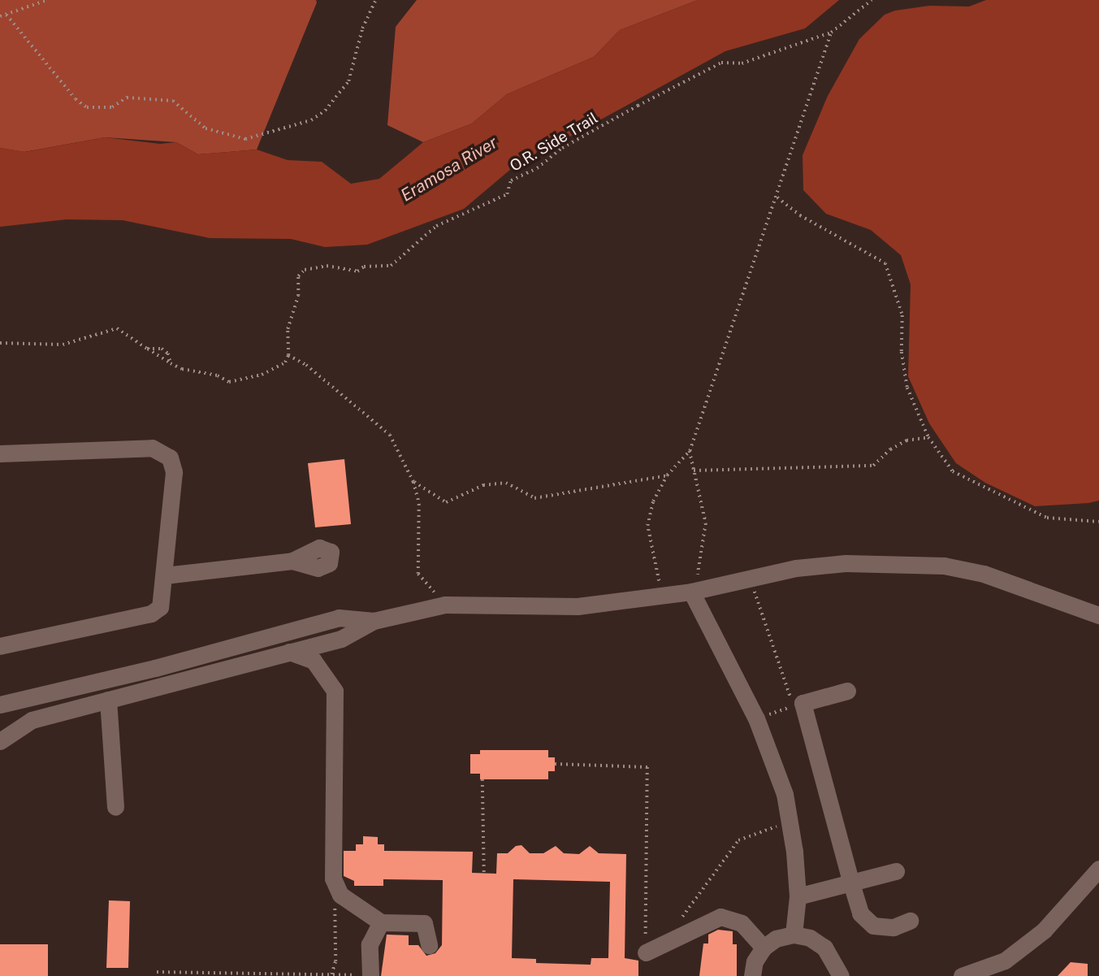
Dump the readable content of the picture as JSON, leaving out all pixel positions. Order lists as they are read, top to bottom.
{
  "streets": {
    "path": ["O.R. Side Trail"]
  },
  "water": ["Eramosa River"]
}
